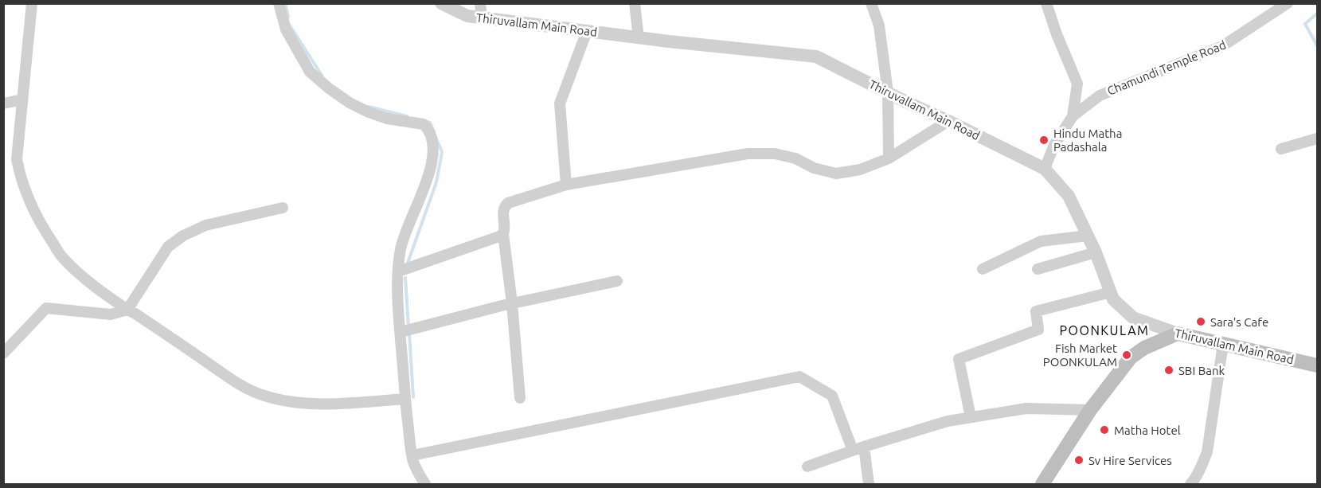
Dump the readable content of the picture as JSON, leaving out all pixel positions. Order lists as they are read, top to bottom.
{
  "streets": {
    "main road": ["Thiruvallam Main Road"],
    "street": ["Chamundi Temple Road"]
  },
  "crossings": [
    ["Thiruvallam Main Road", "Chamundi Temple Road"]
  ],
  "districts": ["POONKULAM"],
  "places": [
    "Hindu Matha Padashala",
    "Sara's Cafe",
    "Fish Market POONKULAM",
    "SBI Bank",
    "Matha Hotel",
    "Sv Hire Services"
  ]
}
